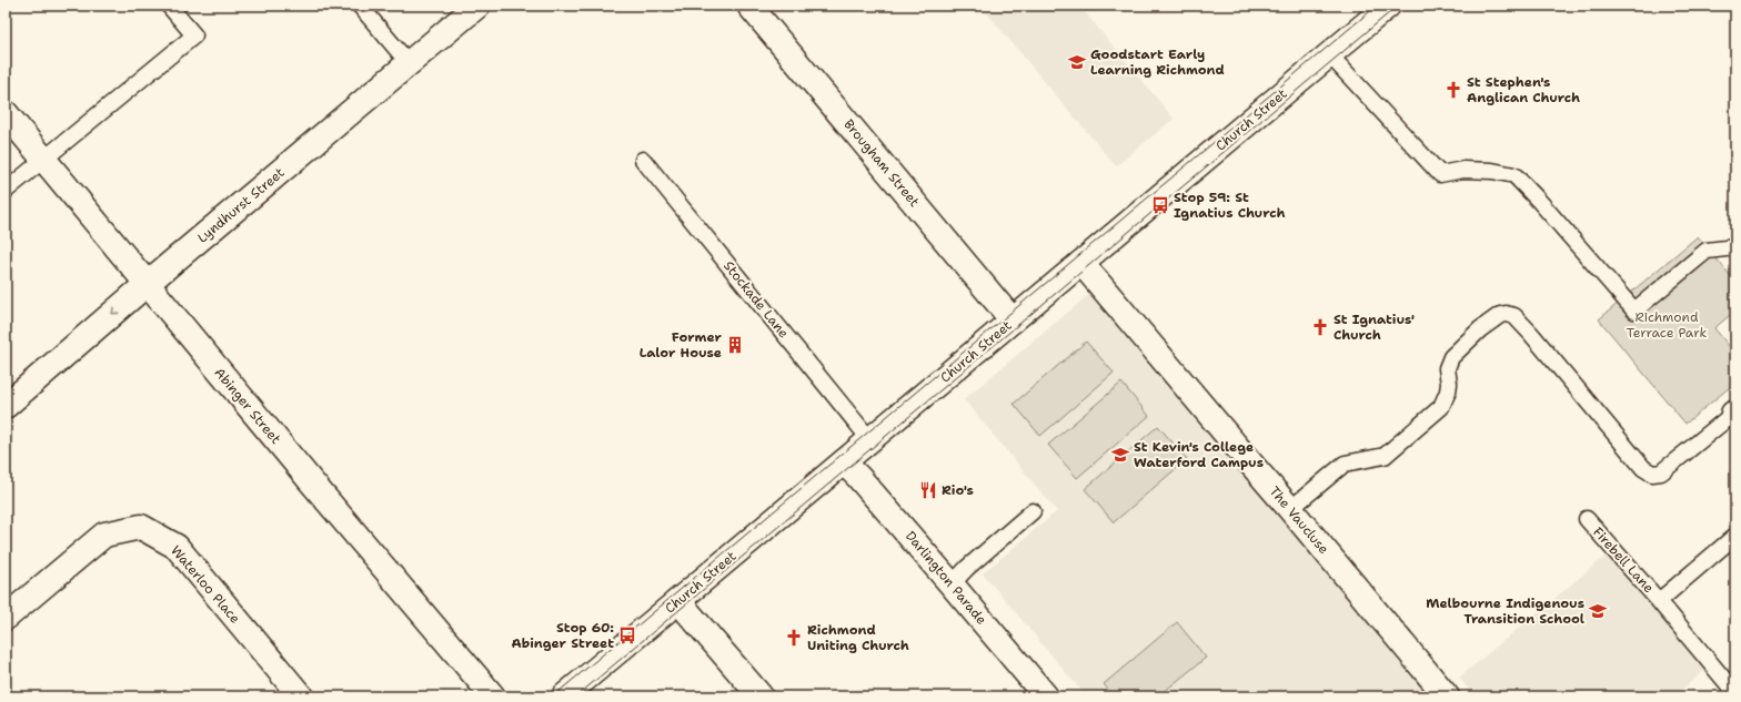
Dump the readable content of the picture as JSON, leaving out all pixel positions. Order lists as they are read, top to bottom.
{
  "streets": {
    "street": [
      "Church Street",
      "Brougham Street",
      "Lyndhurst Street",
      "Abinger Street",
      "The Vaucluse",
      "Darlington Parade",
      "Waterloo Place"
    ],
    "lane": ["Stockade Lane", "Firebell Lane"]
  },
  "crossings": [
    ["Church Street", "Brougham Street"],
    ["Church Street", "Stockade Lane"],
    ["Church Street", "The Vaucluse"],
    ["Church Street", "Darlington Parade"],
    ["Lyndhurst Street", "Abinger Street"]
  ],
  "parks": ["Richmond Terrace Park"],
  "places": {
    "school or university": ["Goodstart Early Learning Richmond", "St Kevin's College Waterford Campus", "Melbourne Indigenous Transition School"],
    "church": ["St Stephen's Anglican Church", "St Ignatius' Church", "Richmond Uniting Church"],
    "bus stop": ["Stop 59: St Ignatius Church", "Stop 60: Abinger Street"],
    "building": ["Former Lalor House"],
    "restaurant": ["Rio's"]
  }
}
